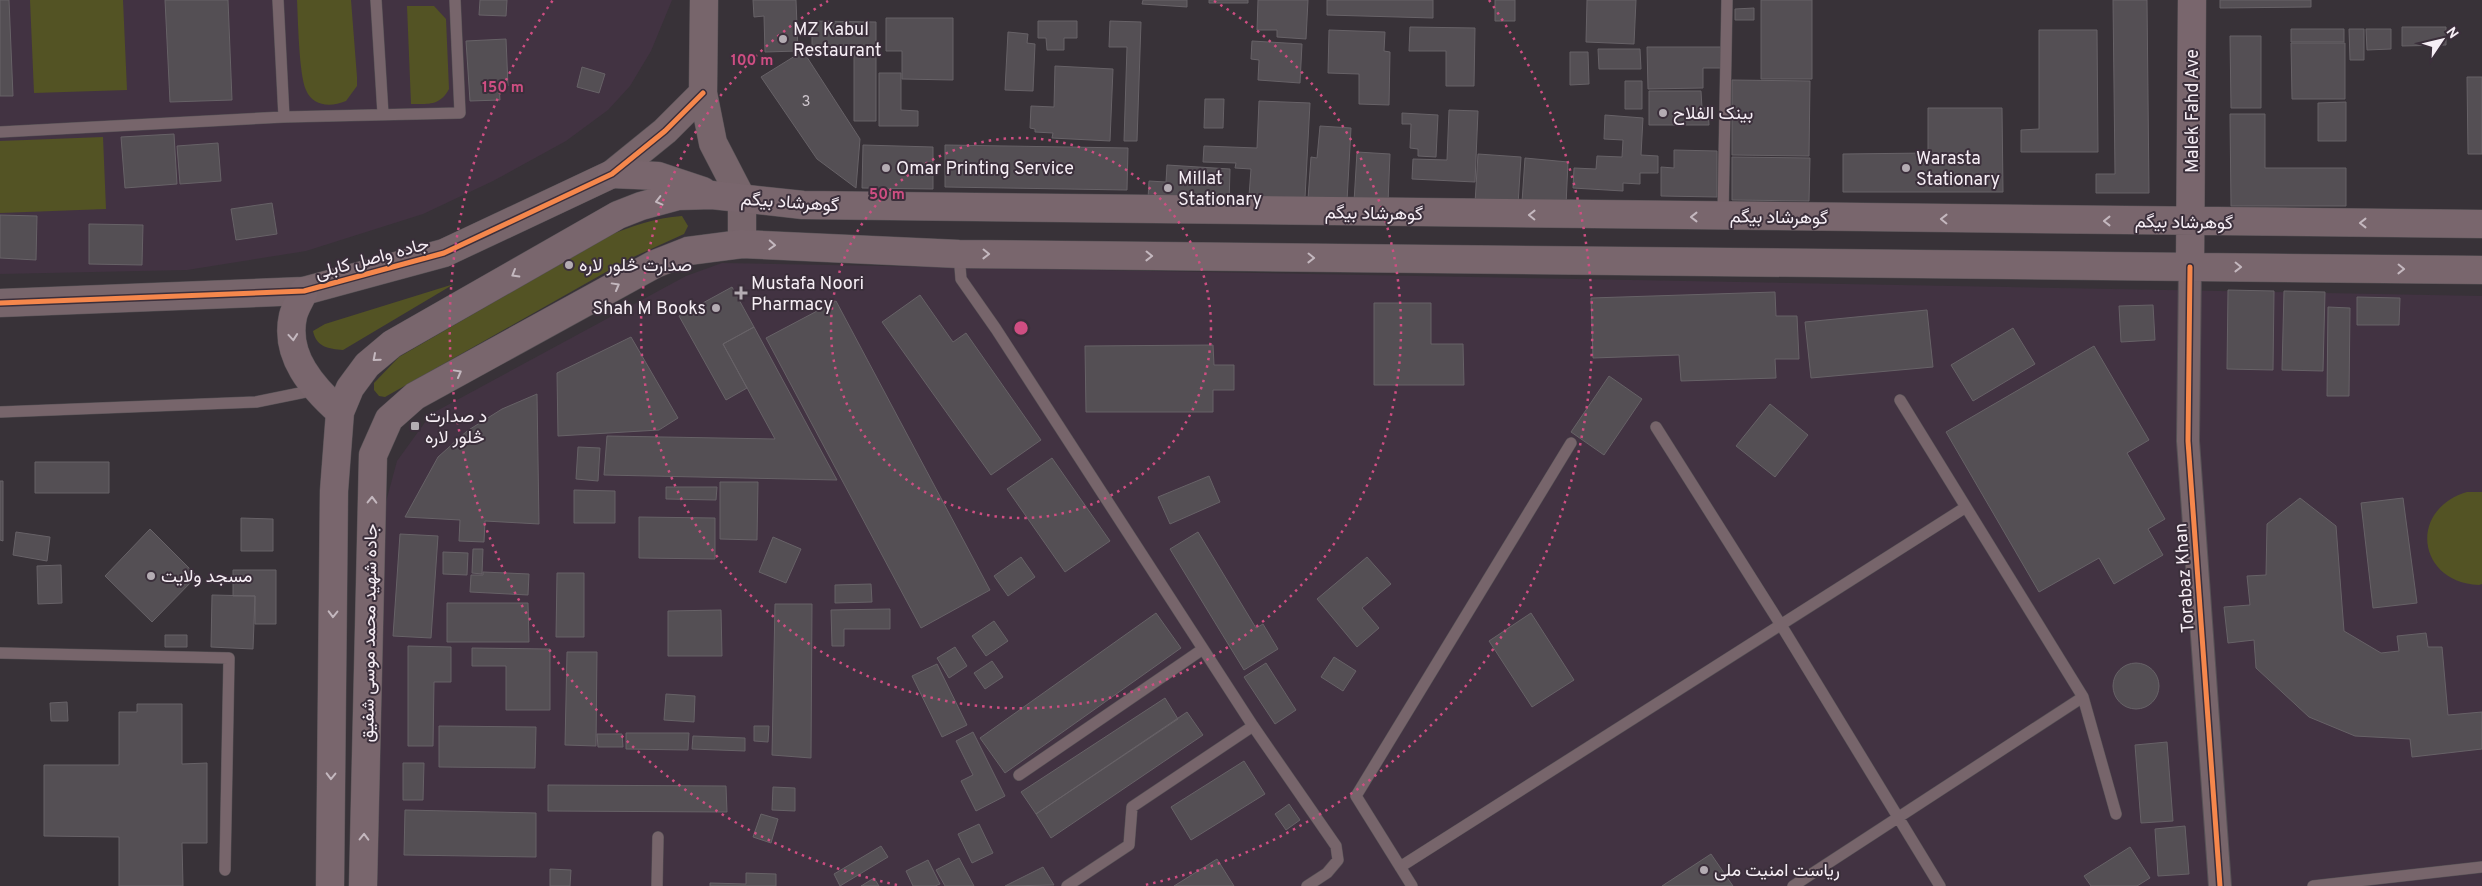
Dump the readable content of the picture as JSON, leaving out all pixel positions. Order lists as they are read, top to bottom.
{
  "streets": {
    "main road": ["Malek Fahd Ave", "گوهرشاد بیگم", "جاده شهید محمد موسی شفیق"],
    "street": ["جاده واصل کابلی", "Torabaz Khan"]
  },
  "crossings": [
    ["Malek Fahd Ave", "گوهرشاد بیگم"],
    ["Malek Fahd Ave", "Torabaz Khan"],
    ["گوهرشاد بیگم", "جاده شهید محمد موسی شفیق"]
  ],
  "places": {
    "other": [
      "MZ Kabul Restaurant",
      "بینک الفلاح",
      "Omar Printing Service",
      "Warasta Stationary",
      "Millat Stationary",
      "صدارت څلور لاره",
      "Shah M Books",
      "مسجد ولایت",
      "ریاست امنیت ملی"
    ],
    "health": ["Mustafa Noori Pharmacy"],
    "transit": ["د صدارت څلور لاره"]
  },
  "house_numbers": ["3"],
  "north": "top right",
  "rings": ["100 m", "150 m", "50 m"]
}
